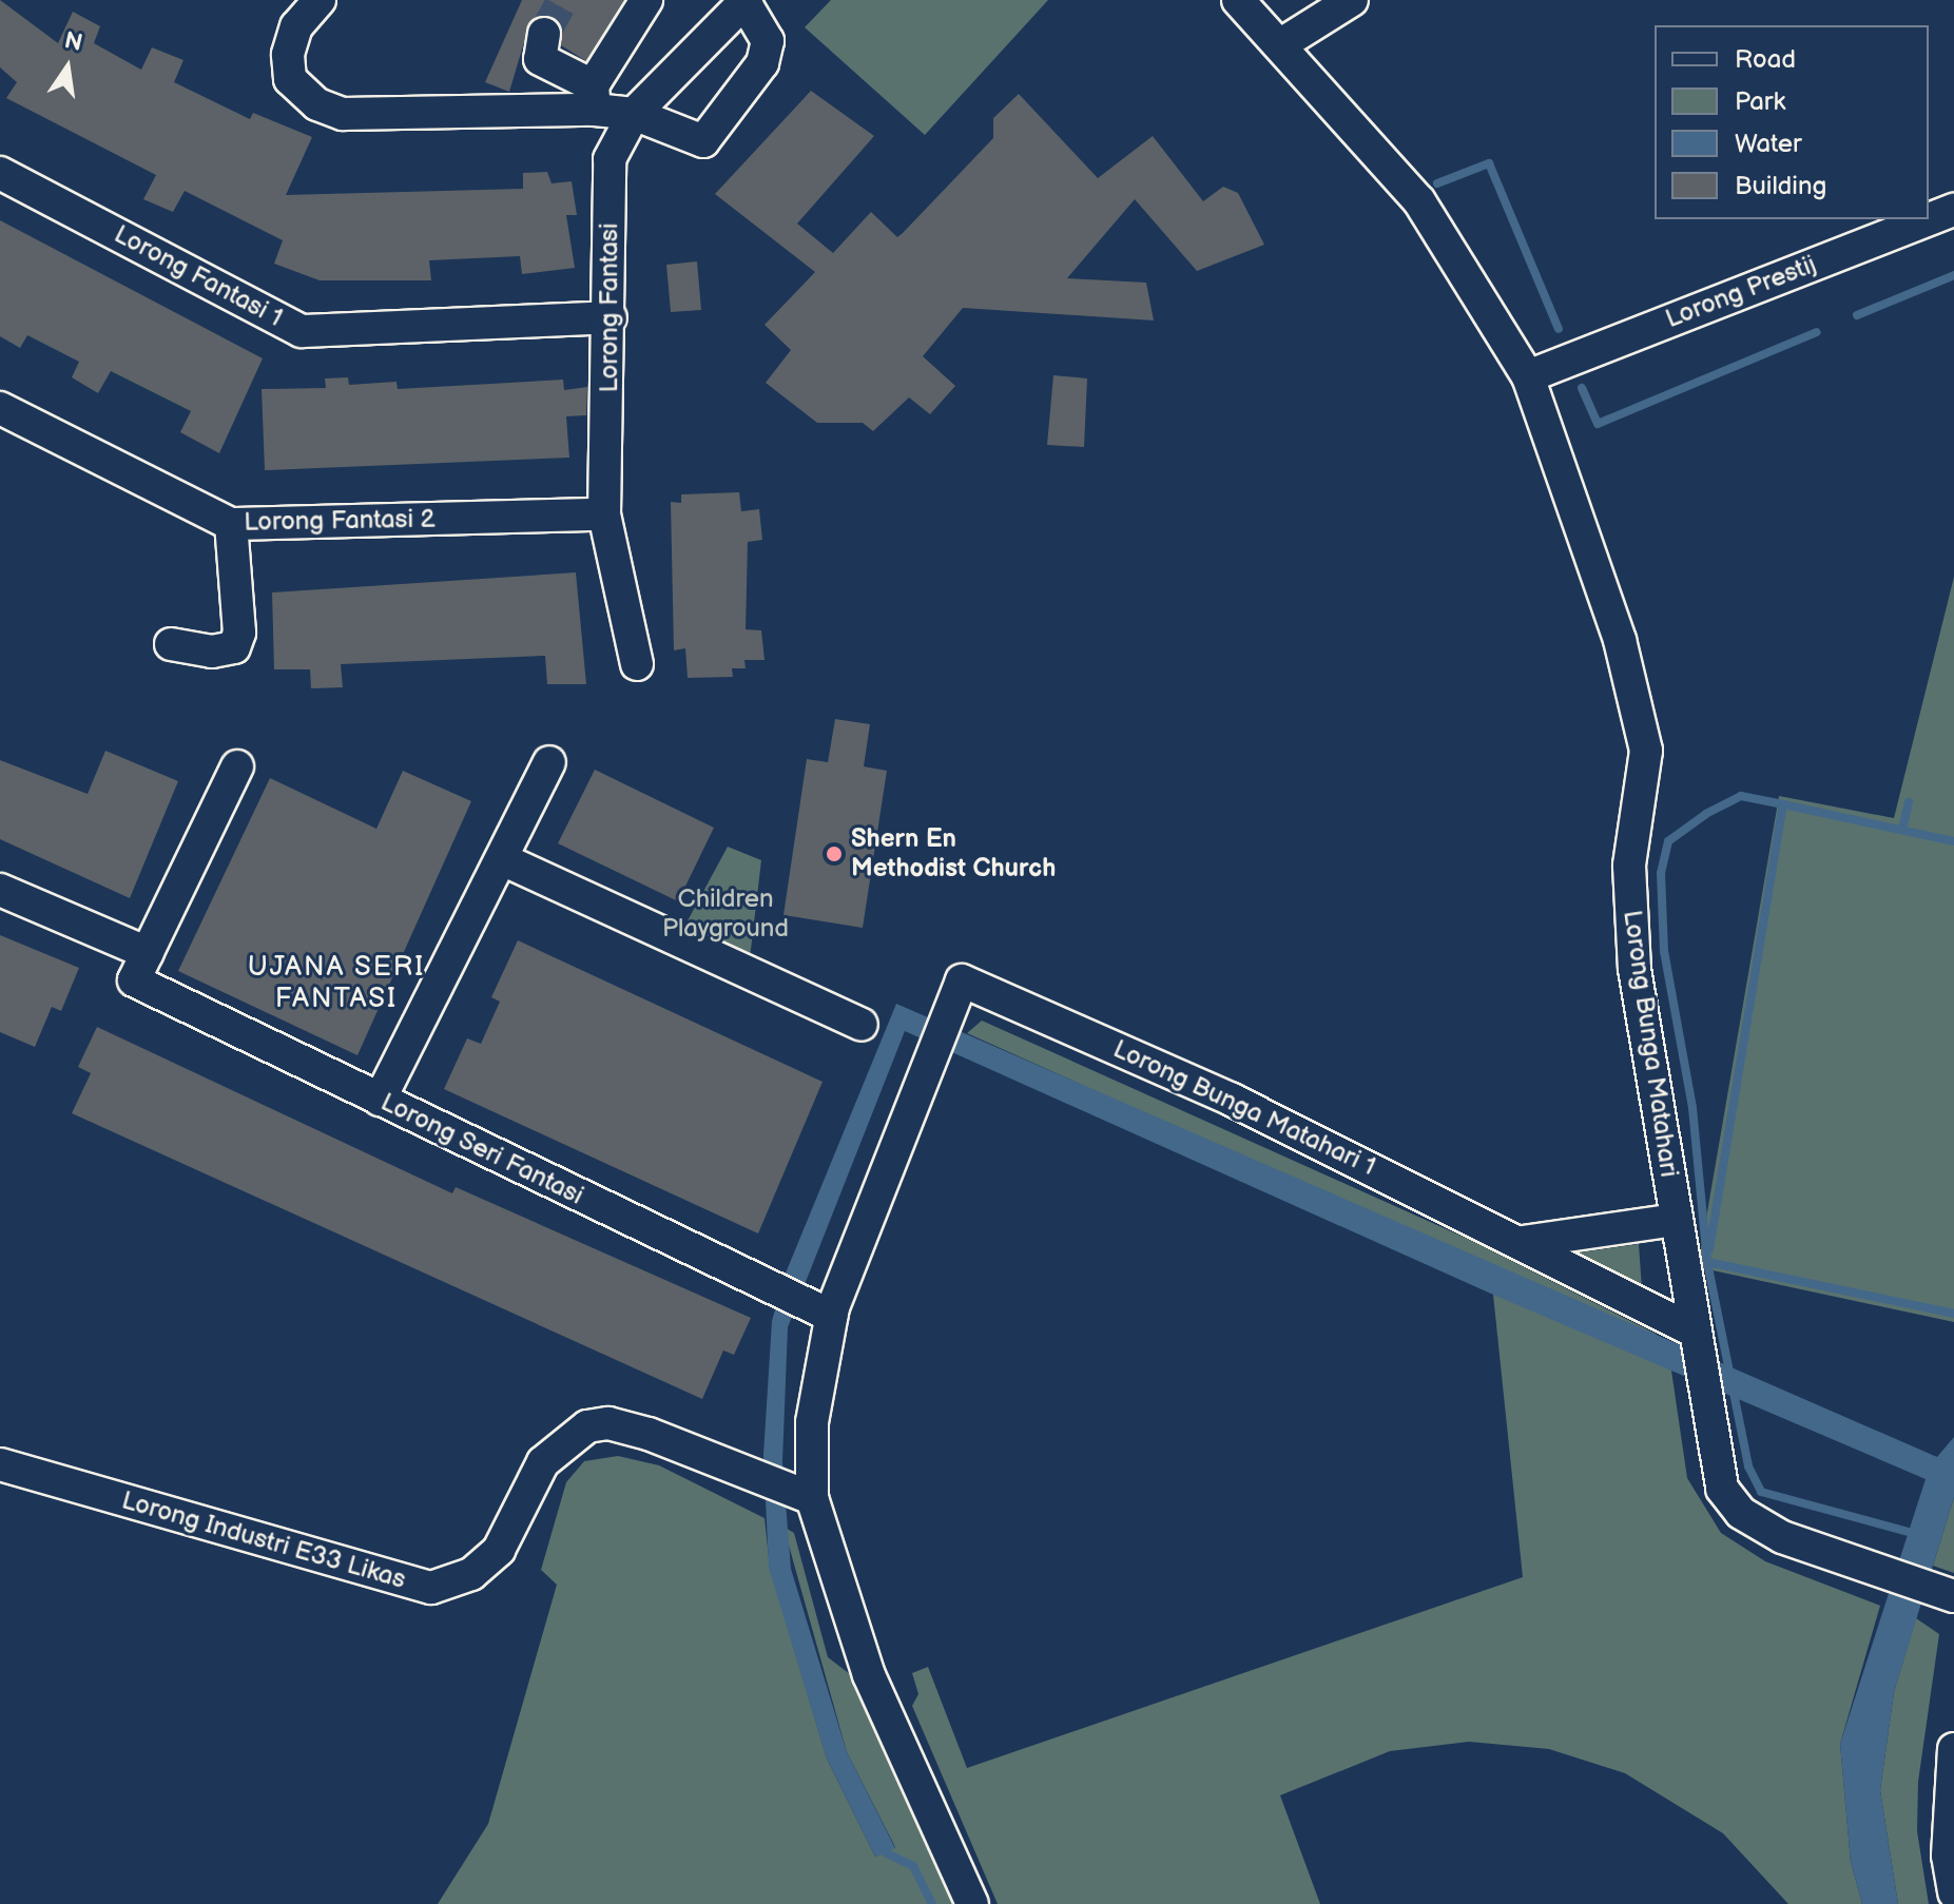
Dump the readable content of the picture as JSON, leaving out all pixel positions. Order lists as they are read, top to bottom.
{
  "streets": {
    "street": [
      "Lorong Fantasi 1",
      "Lorong Prestij",
      "Lorong Fantasi",
      "Lorong Fantasi 2",
      "Lorong Bunga Matahari",
      "Lorong Bunga Matahari 1",
      "Lorong Seri Fantasi",
      "Lorong Industri E33 Likas"
    ]
  },
  "crossings": [
    ["Lorong Fantasi 1", "Lorong Fantasi"],
    ["Lorong Prestij", "Lorong Bunga Matahari"],
    ["Lorong Fantasi", "Lorong Fantasi 2"],
    ["Lorong Bunga Matahari", "Lorong Bunga Matahari 1"],
    ["Lorong Bunga Matahari 1", "Lorong Seri Fantasi"]
  ],
  "districts": ["UJANA SERI FANTASI"],
  "parks": ["Children Playground"],
  "places": ["Shern En Methodist Church"],
  "legend": [
    "Road",
    "Park",
    "Water",
    "Building"
  ],
  "north": "top"
}
